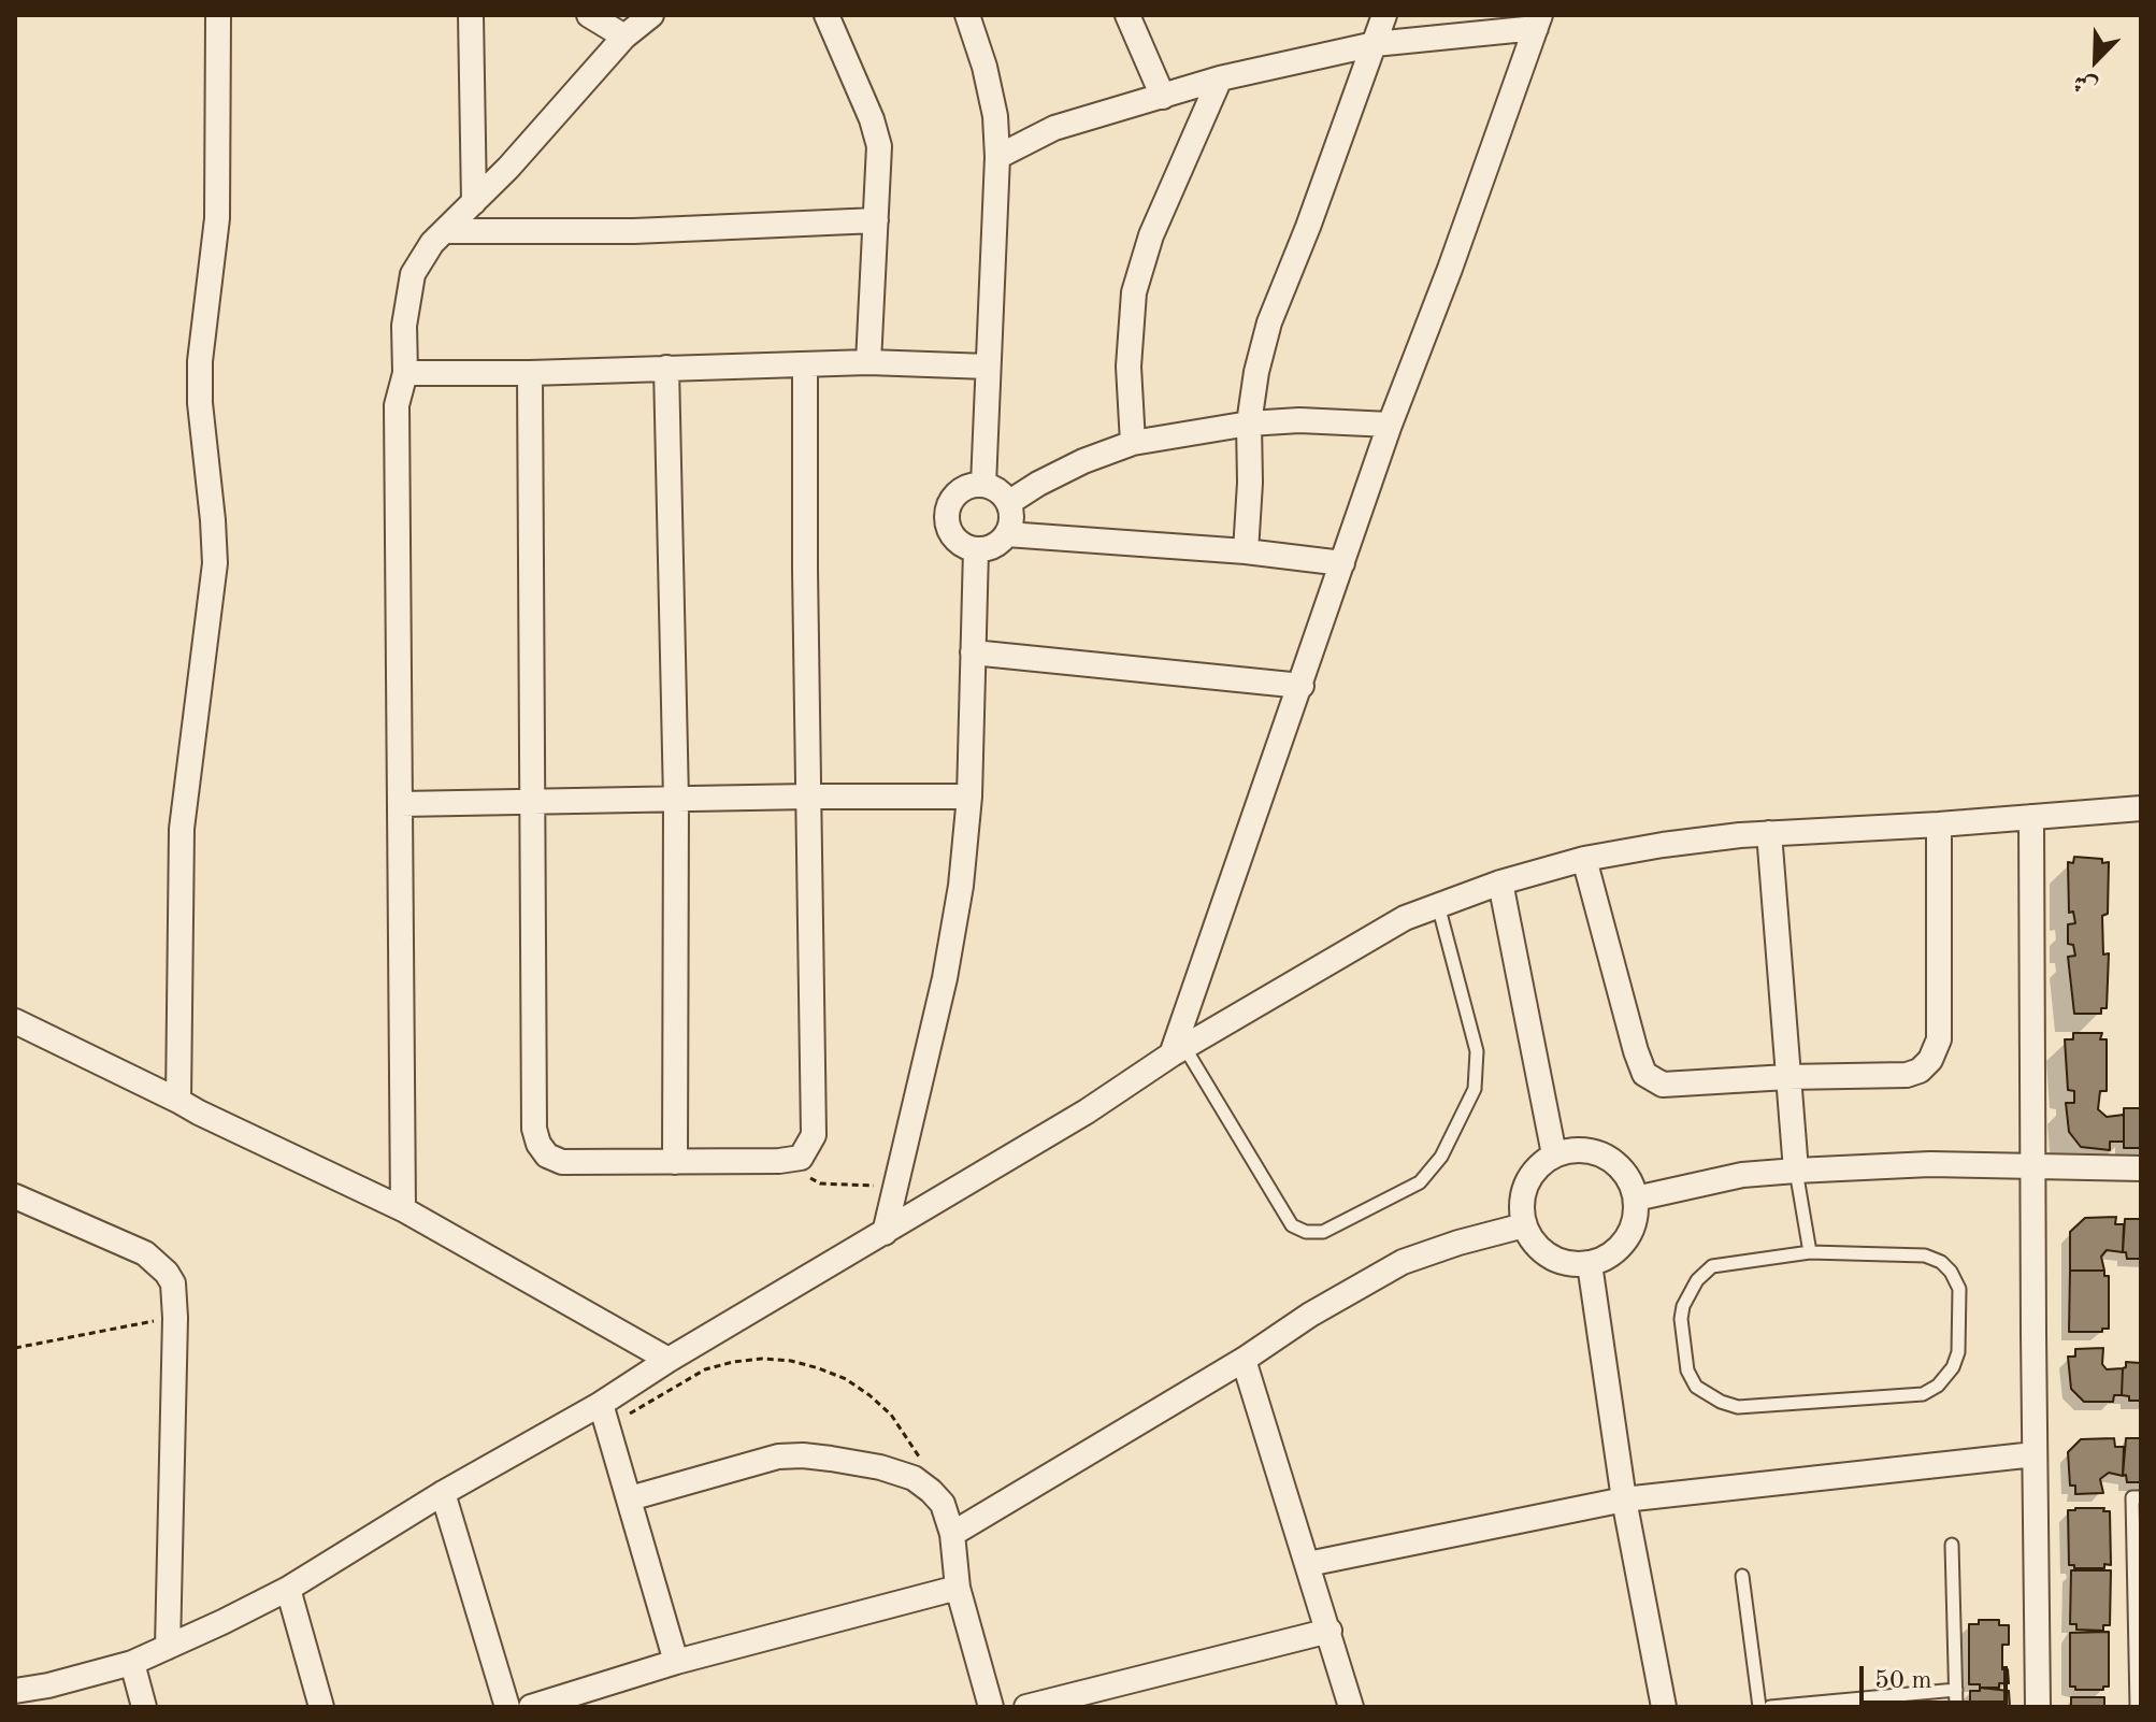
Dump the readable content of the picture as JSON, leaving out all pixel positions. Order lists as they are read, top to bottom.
{
  "scale_bar": "50 m",
  "north": "bottom left"
}
